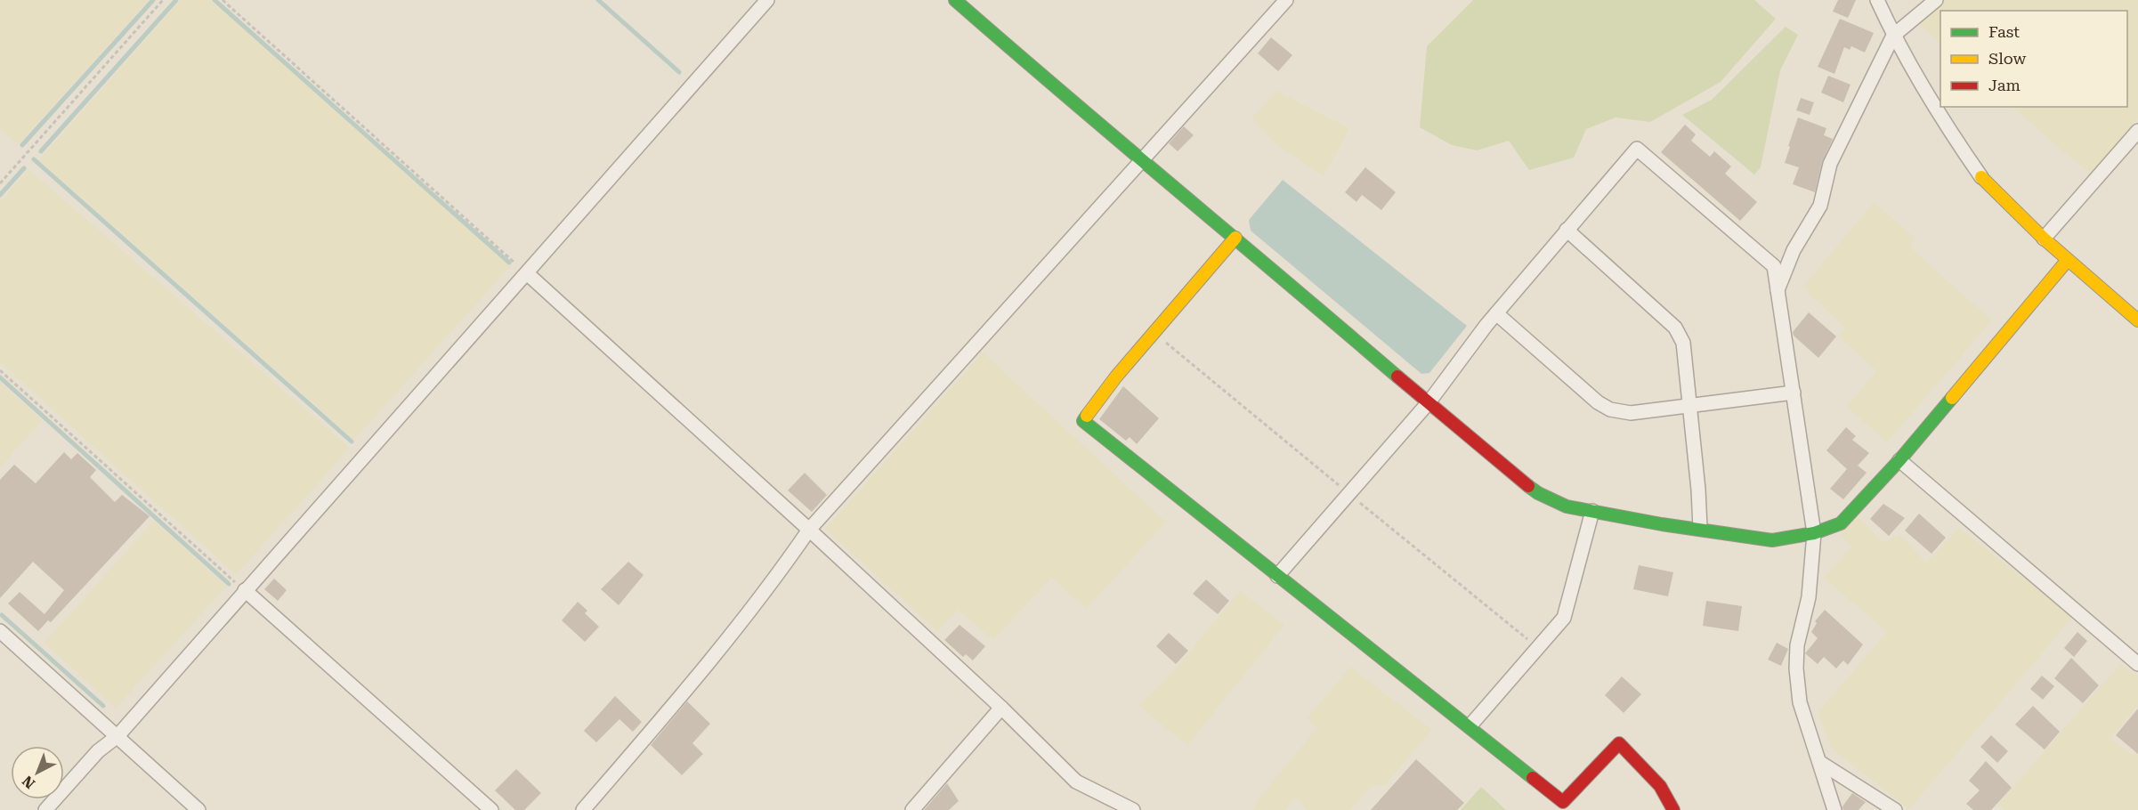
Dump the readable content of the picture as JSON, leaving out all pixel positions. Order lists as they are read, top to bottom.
{
  "legend": ["Fast", "Slow", "Jam"],
  "north": "bottom left"
}
